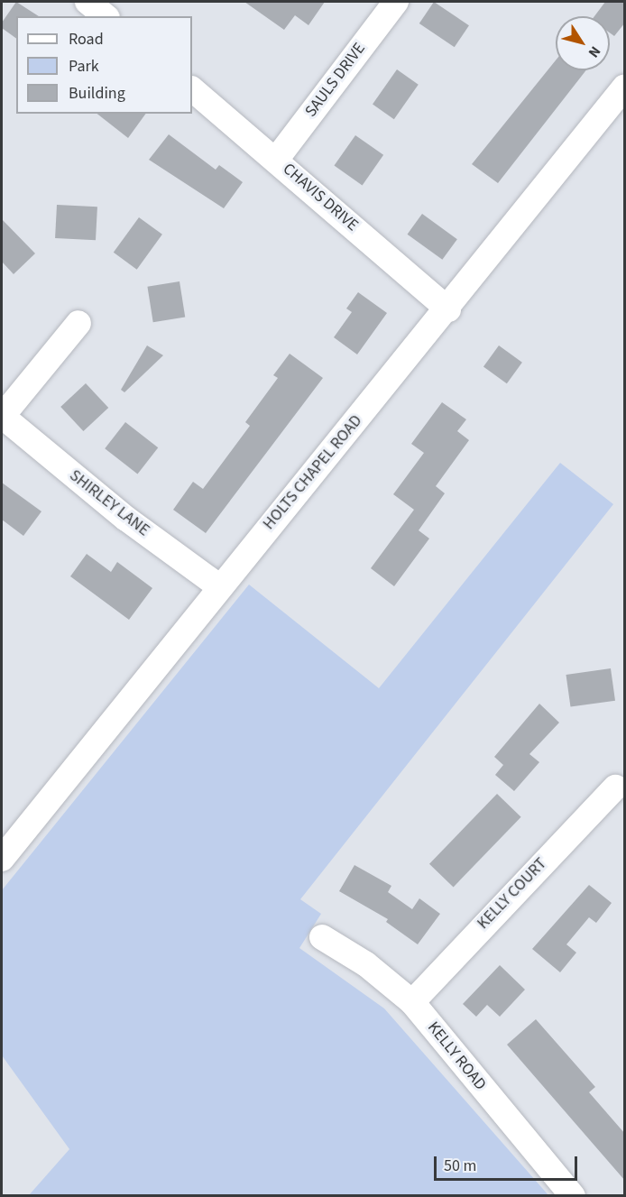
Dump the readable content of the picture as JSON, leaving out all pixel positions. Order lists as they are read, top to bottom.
{
  "streets": {
    "street": [
      "SAULS DRIVE",
      "CHAVIS DRIVE",
      "HOLTS CHAPEL ROAD",
      "SHIRLEY LANE",
      "KELLY COURT",
      "KELLY ROAD"
    ]
  },
  "crossings": [
    ["SAULS DRIVE", "CHAVIS DRIVE"],
    ["CHAVIS DRIVE", "HOLTS CHAPEL ROAD"],
    ["HOLTS CHAPEL ROAD", "SHIRLEY LANE"],
    ["KELLY COURT", "KELLY ROAD"]
  ],
  "legend": ["Road", "Park", "Building"],
  "scale_bar": "50 m",
  "north": "bottom right"
}
